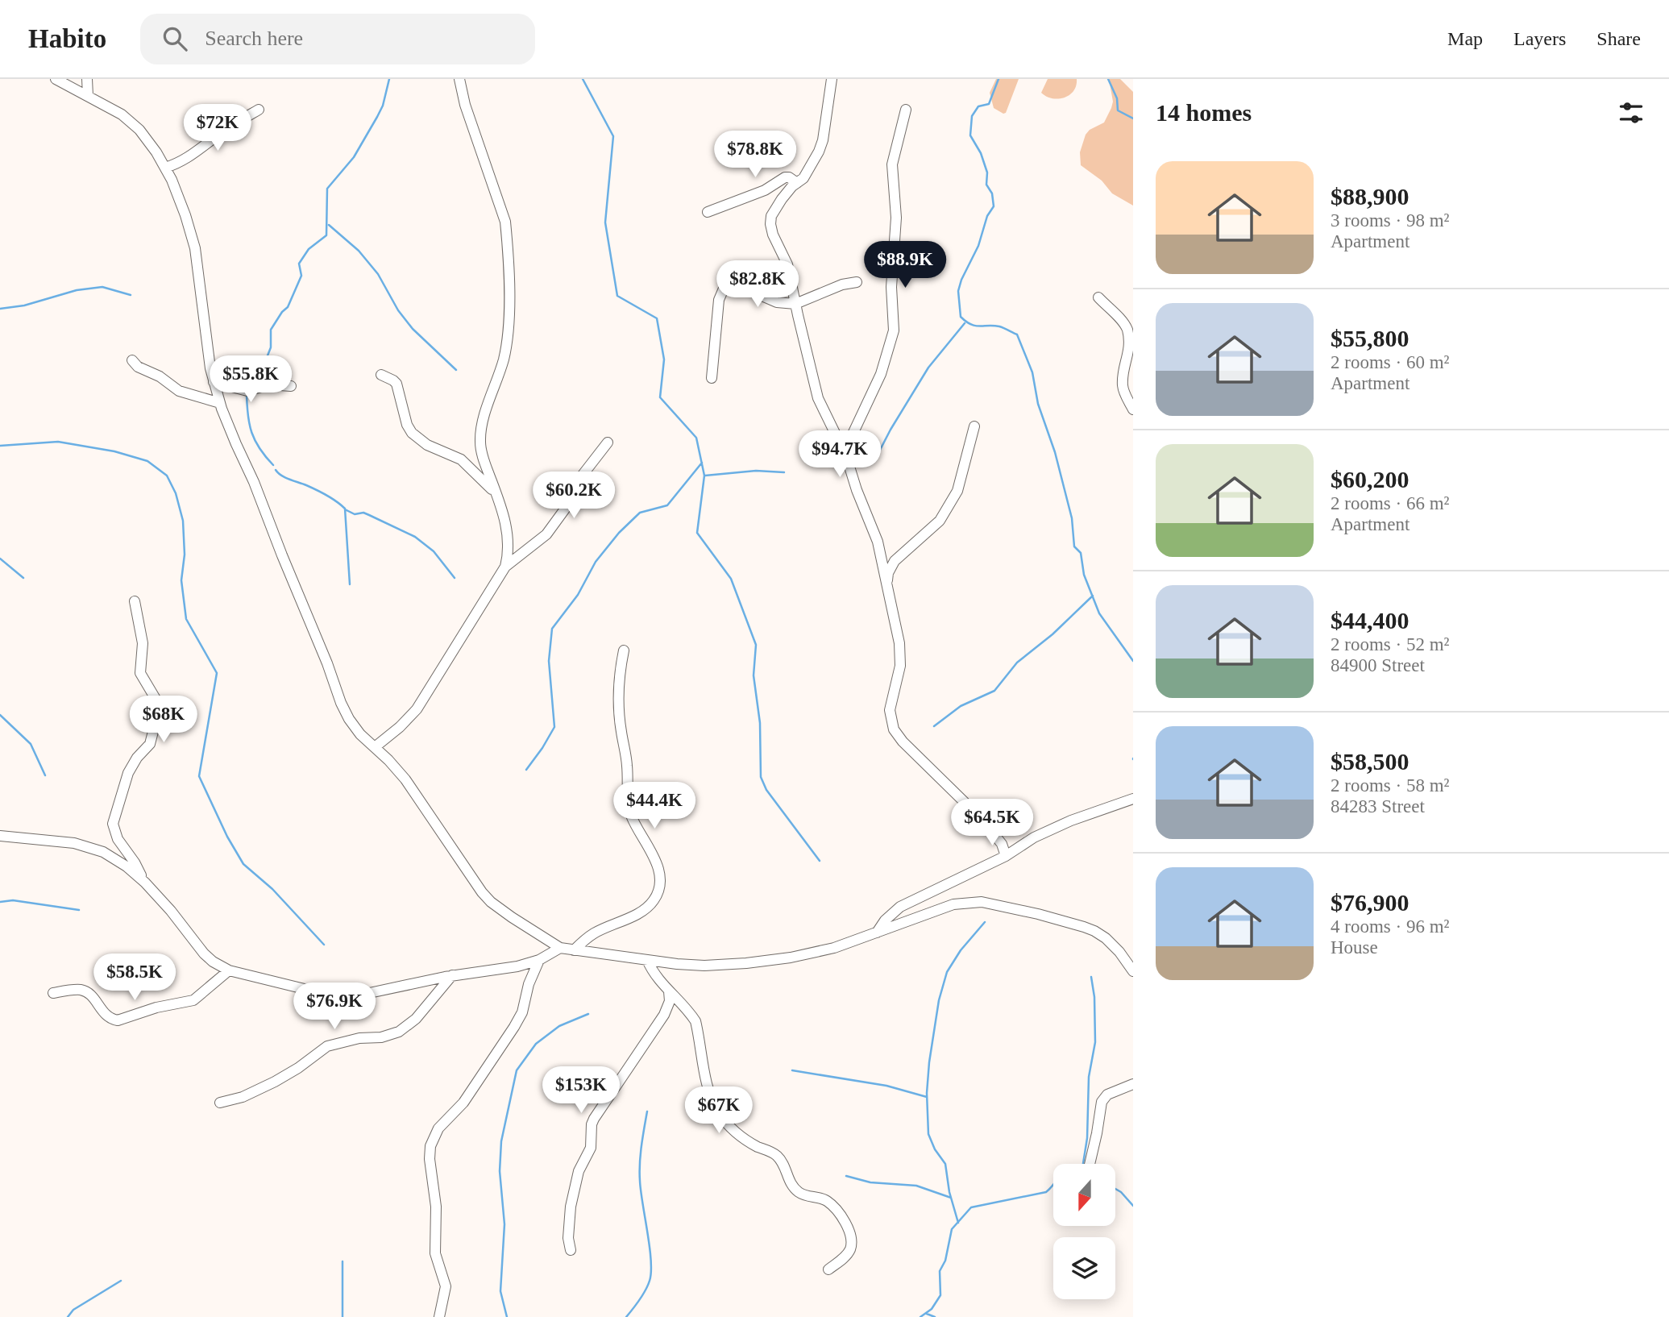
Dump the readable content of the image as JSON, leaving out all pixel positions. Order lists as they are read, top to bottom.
{
  "north": "bottom",
  "page": {
    "header": "Habito",
    "search": "Search here",
    "nav": ["Map", "Layers", "Share"],
    "heading": "14 homes",
    "price": [
      "$72K",
      "$78.8K",
      "$88.9K",
      "$82.8K",
      "$55.8K",
      "$94.7K",
      "$60.2K",
      "$68K",
      "$44.4K",
      "$64.5K",
      "$58.5K",
      "$76.9K",
      "$153K",
      "$67K"
    ],
    "list": [
      {
        "name": "$88,900",
        "note": "3 rooms · 98 m² · Apartment"
      },
      {
        "name": "$55,800",
        "note": "2 rooms · 60 m² · Apartment"
      },
      {
        "name": "$60,200",
        "note": "2 rooms · 66 m² · Apartment"
      },
      {
        "name": "$44,400",
        "note": "2 rooms · 52 m² · 84900 Street"
      },
      {
        "name": "$58,500",
        "note": "2 rooms · 58 m² · 84283 Street"
      },
      {
        "name": "$76,900",
        "note": "4 rooms · 96 m² · House"
      }
    ]
  }
}
